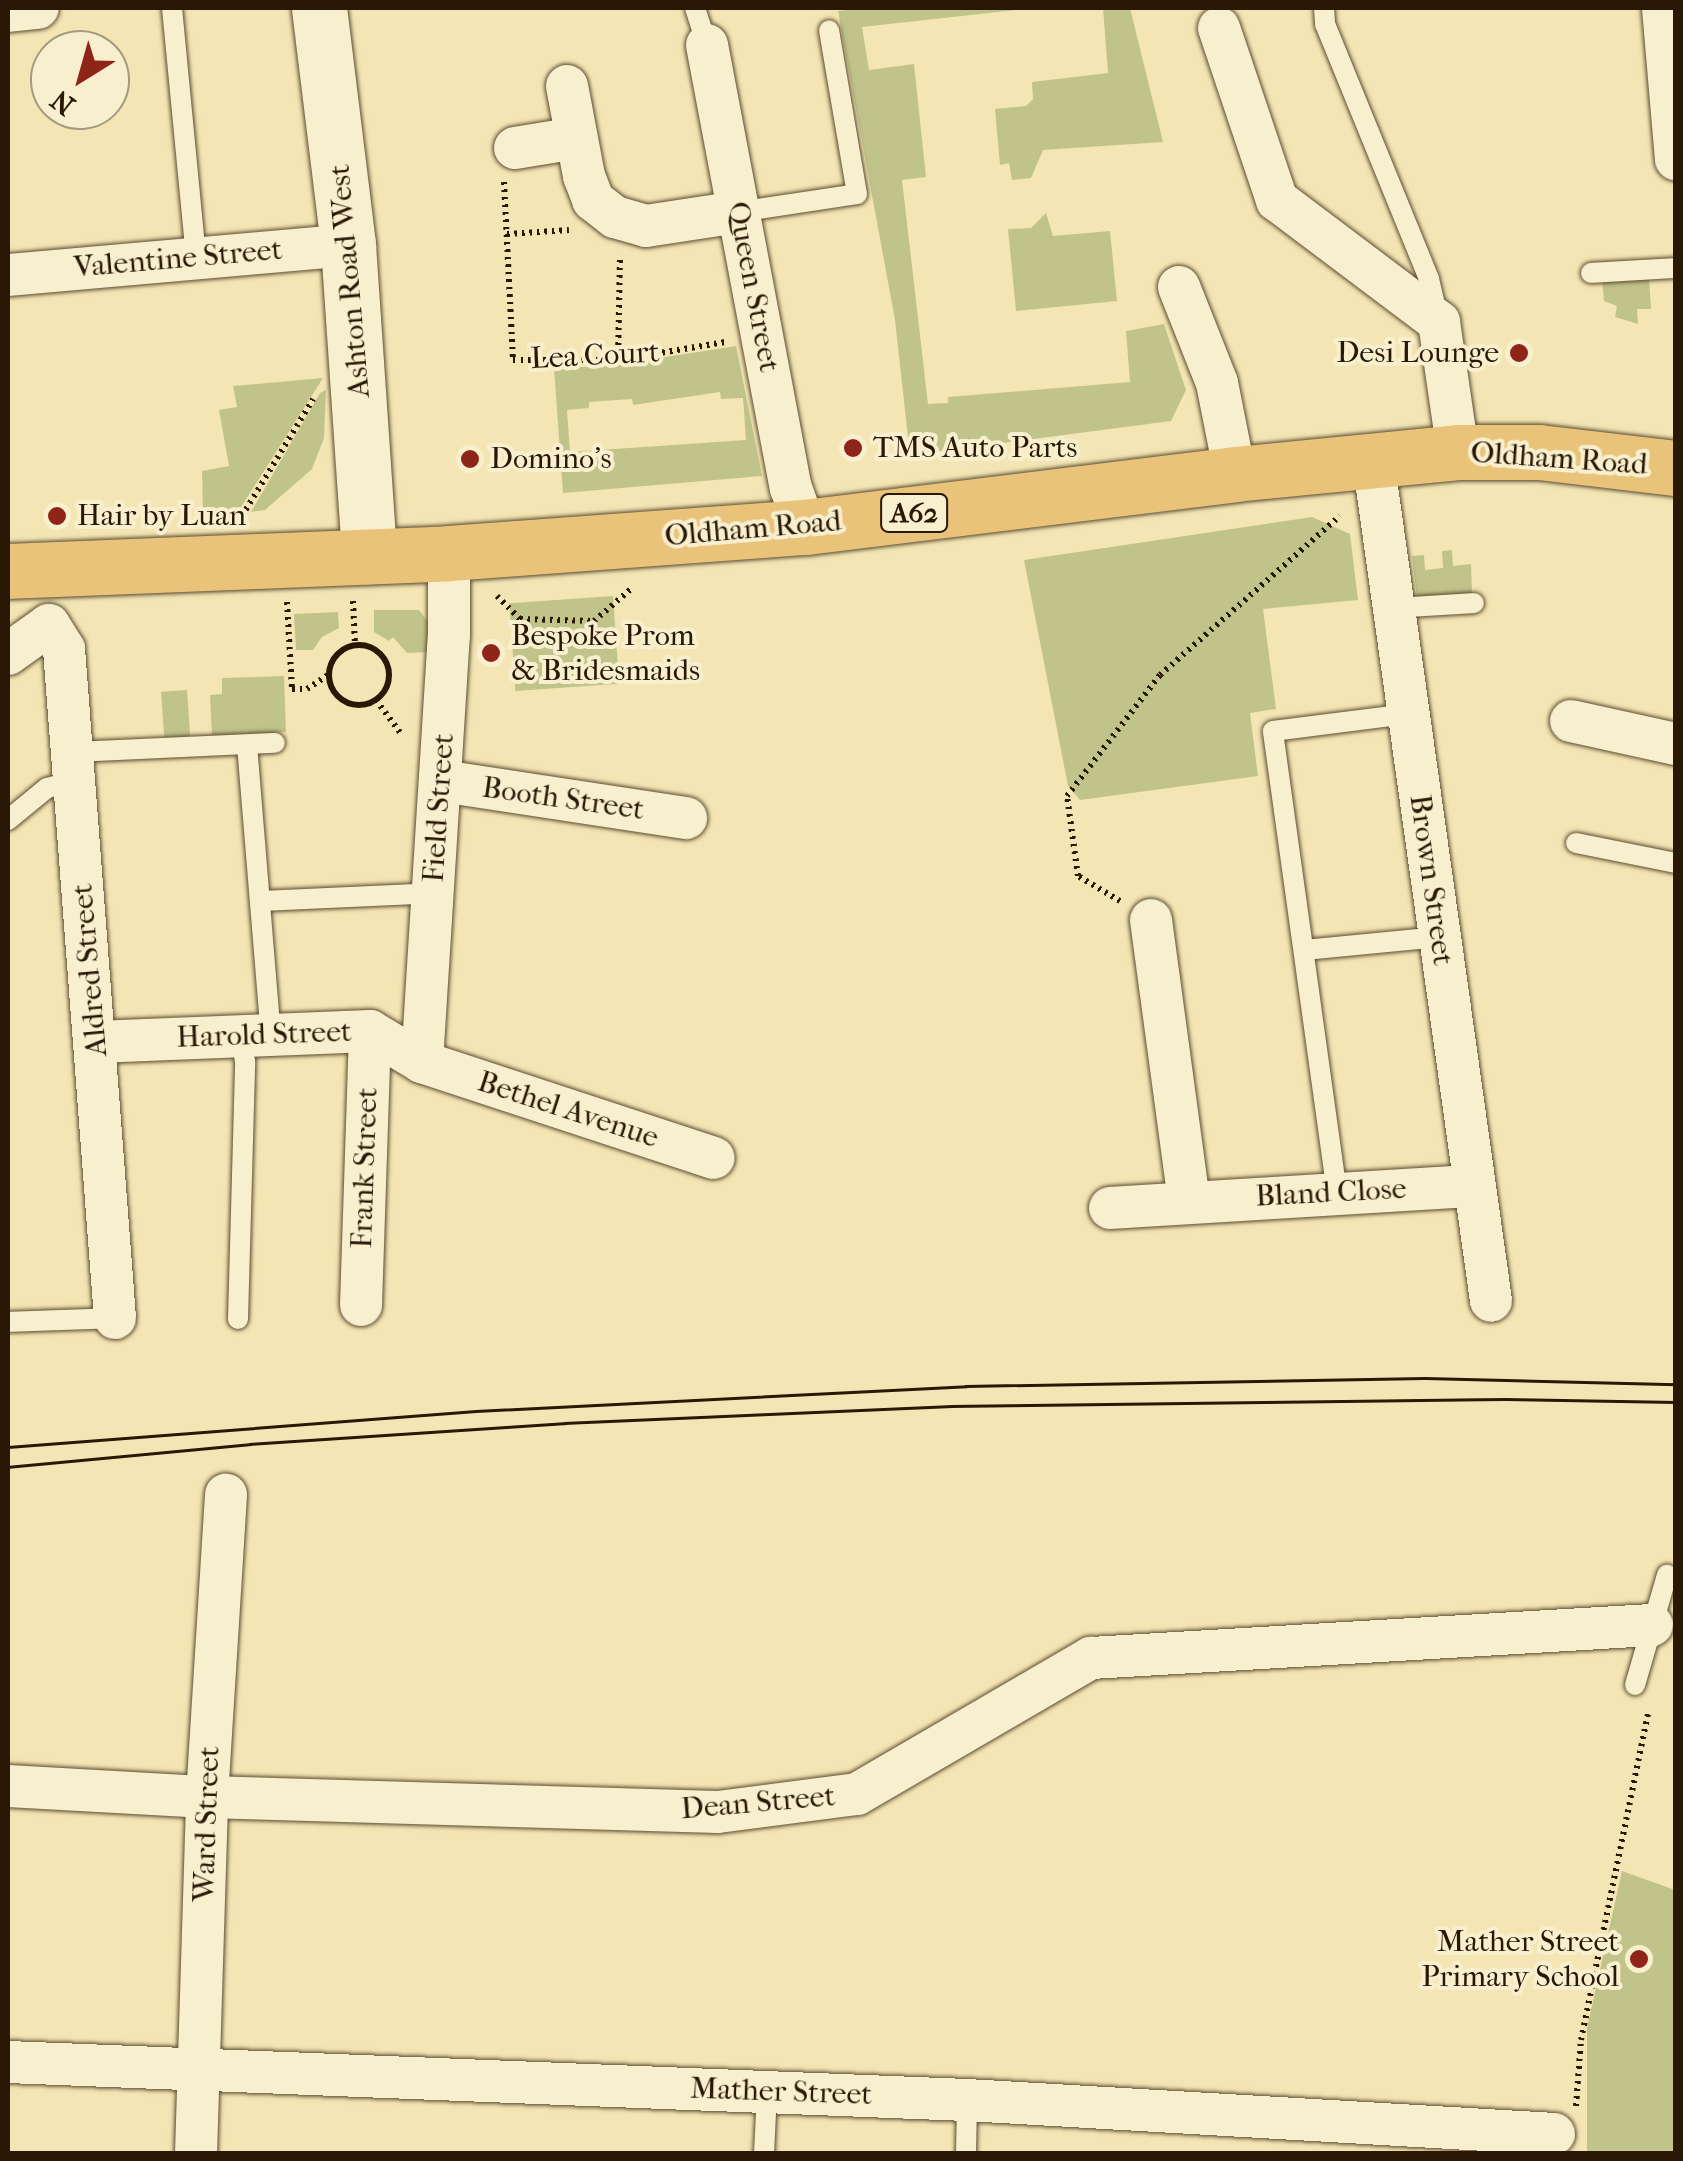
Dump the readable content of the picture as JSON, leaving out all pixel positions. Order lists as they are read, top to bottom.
{
  "streets": {
    "highway": ["Oldham Road", "A62"],
    "street": [
      "Valentine Street",
      "Ashton Road West",
      "Queen Street",
      "Booth Street",
      "Field Street",
      "Brown Street",
      "Aldred Street",
      "Harold Street",
      "Bethel Avenue",
      "Frank Street",
      "Bland Close",
      "Dean Street",
      "Ward Street",
      "Mather Street"
    ],
    "path": ["Lea Court"]
  },
  "crossings": [
    ["Valentine Street", "Ashton Road West"],
    ["Ashton Road West", "Oldham Road"],
    ["Queen Street", "Oldham Road"],
    ["Oldham Road", "Field Street"],
    ["Oldham Road", "Brown Street"],
    ["Booth Street", "Field Street"],
    ["Field Street", "Harold Street"],
    ["Field Street", "Bethel Avenue"],
    ["Brown Street", "Bland Close"],
    ["Aldred Street", "Harold Street"],
    ["Harold Street", "Bethel Avenue"],
    ["Harold Street", "Frank Street"],
    ["Dean Street", "Ward Street"],
    ["Ward Street", "Mather Street"]
  ],
  "places": [
    "Desi Lounge",
    "TMS Auto Parts",
    "Domino's",
    "Hair by Luan",
    "Bespoke Prom & Bridesmaids",
    "Mather Street Primary School"
  ],
  "north": "bottom left"
}
